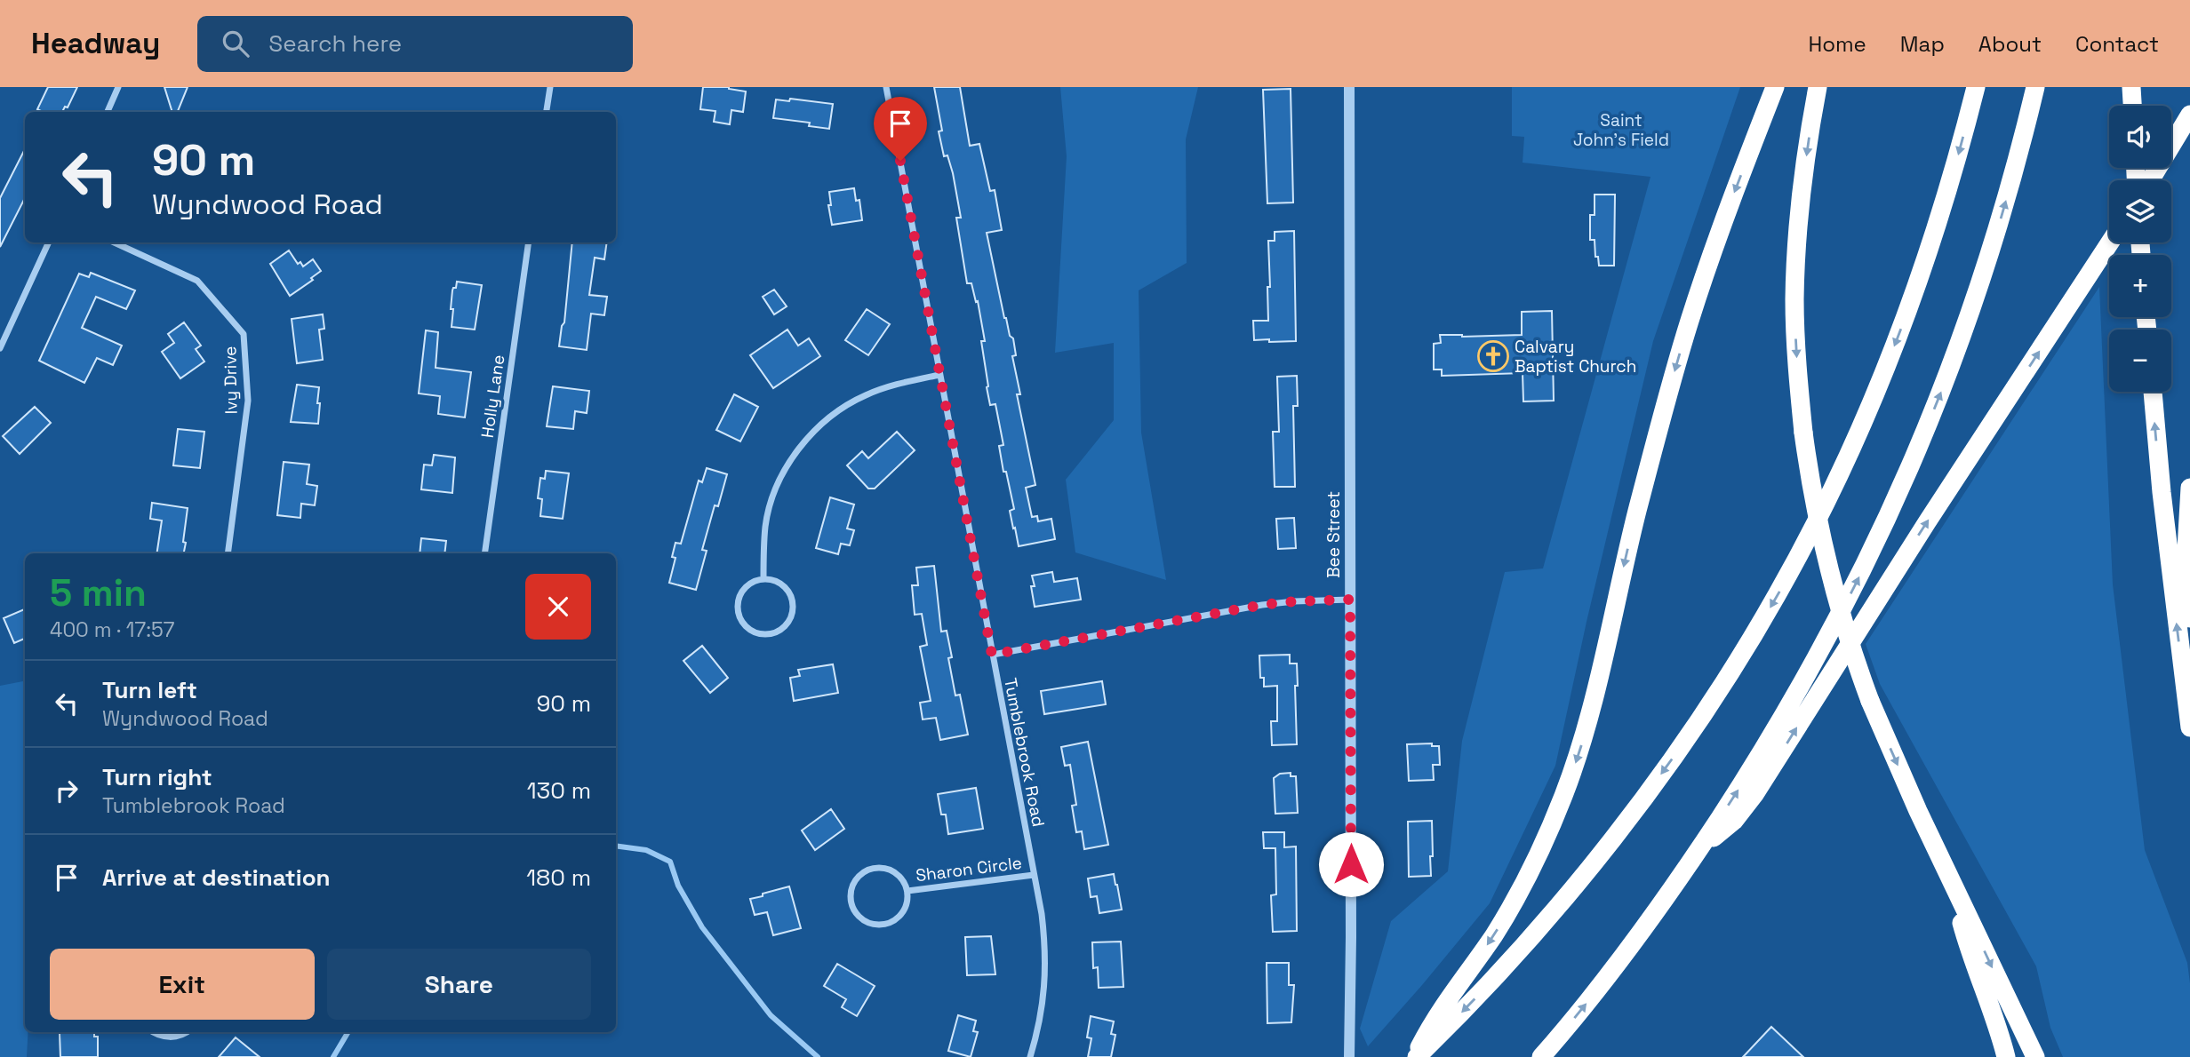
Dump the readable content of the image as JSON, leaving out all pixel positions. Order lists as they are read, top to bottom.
{
  "streets": {
    "street": [
      "Ivy Drive",
      "Holly Lane",
      "Bee Street",
      "Tumblebrook Road",
      "Sharon Circle"
    ]
  },
  "crossings": [
    ["Tumblebrook Road", "Sharon Circle"]
  ],
  "parks": ["Saint John's Field"],
  "places": {
    "church": ["Calvary Baptist Church"]
  },
  "page": {
    "header": "Headway",
    "search": "Search here",
    "nav": [
      "Home",
      "Map",
      "About",
      "Contact"
    ],
    "map_buttons": ["+", "−"],
    "turn": ["90 m", "Wyndwood Road"],
    "heading": ["5 min", "400 m · 17:57"],
    "list": [
      {
        "name": "Turn left",
        "note": "Wyndwood Road",
        "value": "90 m"
      },
      {
        "name": "Turn right",
        "note": "Tumblebrook Road",
        "value": "130 m"
      },
      {
        "name": "Arrive at destination",
        "value": "180 m"
      }
    ],
    "buttons": ["Exit", "Share"]
  }
}
